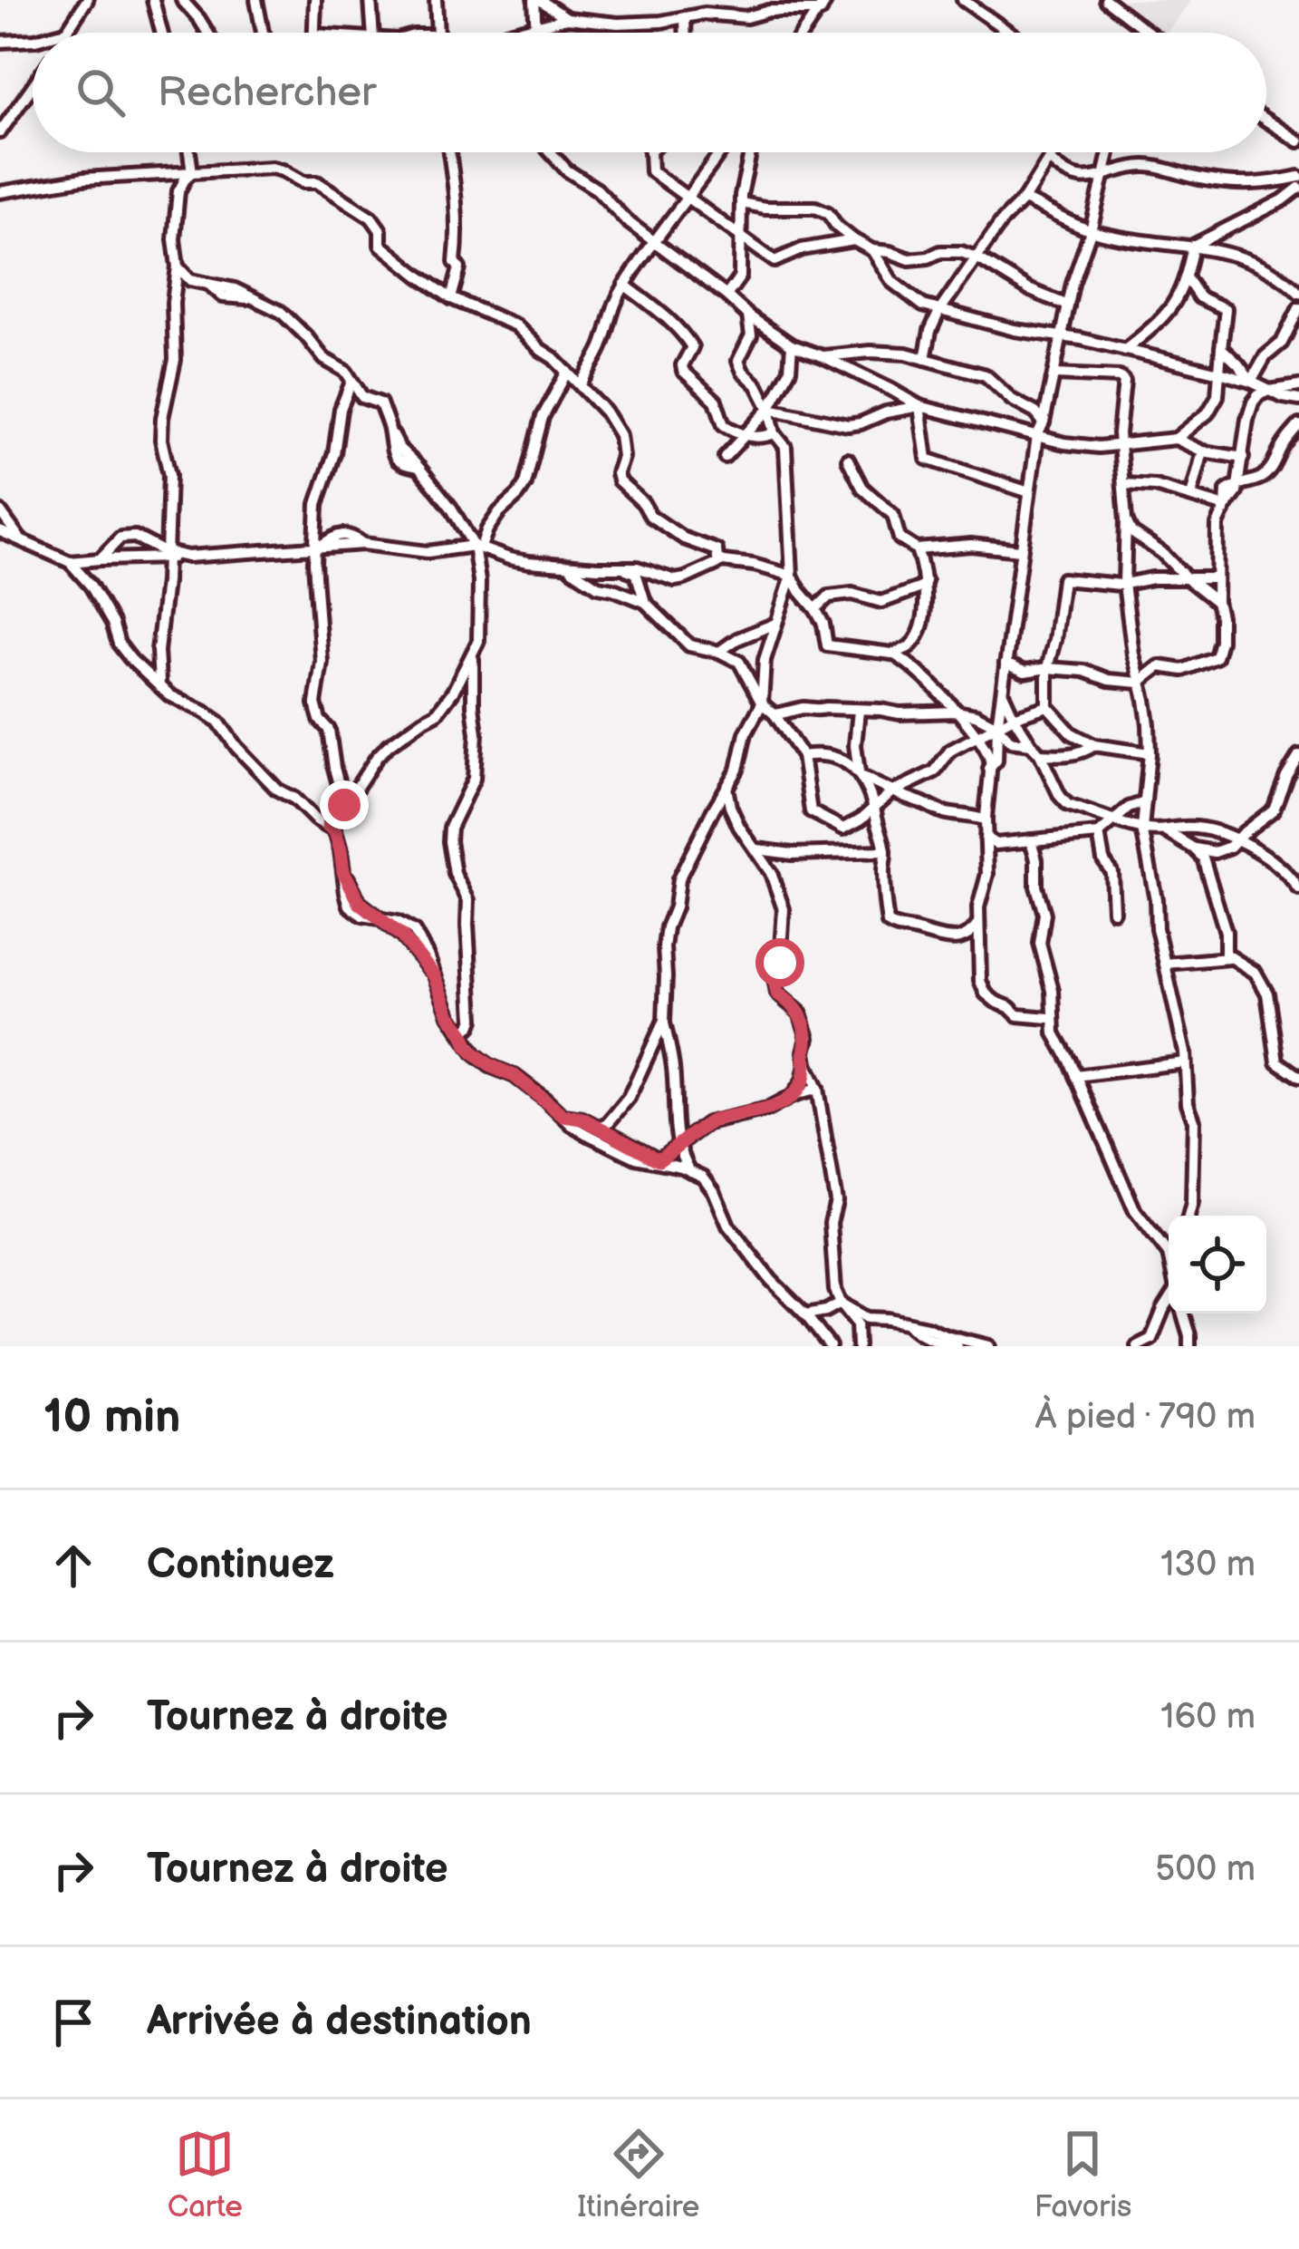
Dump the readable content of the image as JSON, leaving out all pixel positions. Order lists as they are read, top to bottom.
{
  "page": {
    "search": "Rechercher",
    "heading": ["10 min", "À pied · 790 m"],
    "list": [
      ["Continuez", "130 m"],
      ["Tournez à droite", "160 m"],
      ["Tournez à droite", "500 m"],
      "Arrivée à destination"
    ],
    "nav": ["Carte", "Itinéraire", "Favoris"]
  }
}
